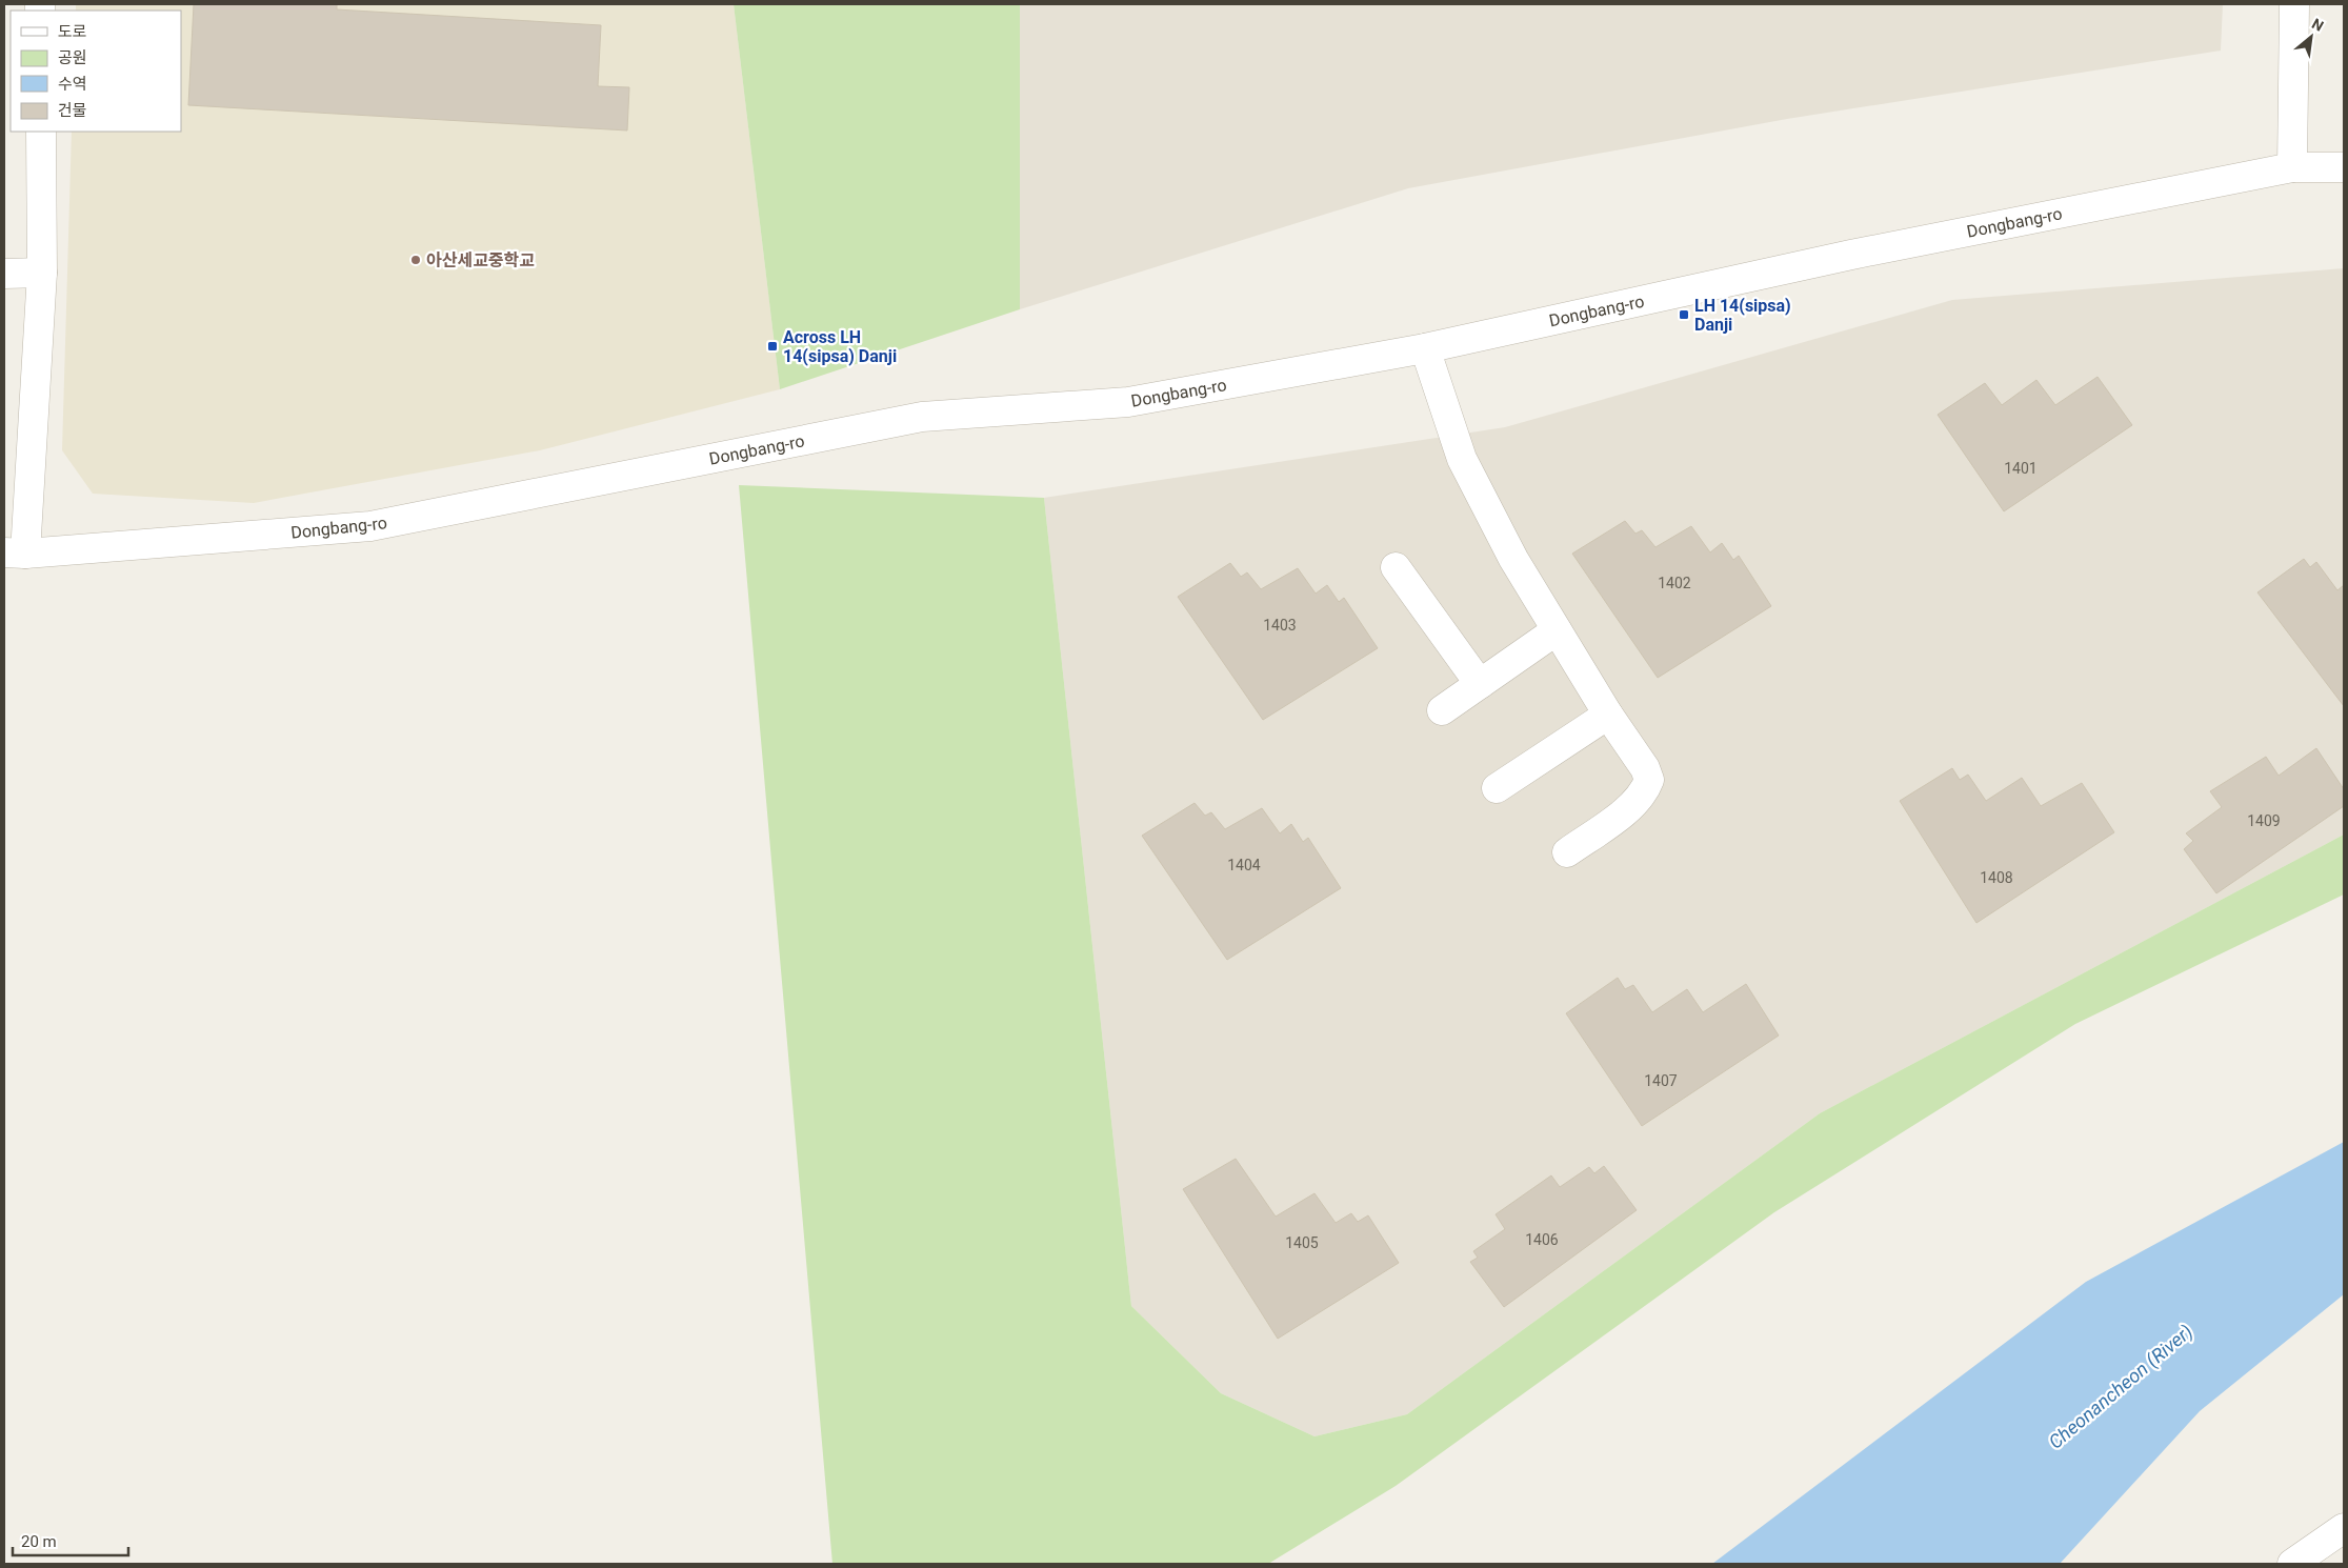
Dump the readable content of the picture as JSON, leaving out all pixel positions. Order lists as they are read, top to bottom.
{
  "streets": {
    "street": ["Dongbang-ro"]
  },
  "water": ["Cheonancheon (River)"],
  "places": {
    "other": ["아산세교중학교"],
    "transit": ["LH 14(sipsa) Danji", "Across LH 14(sipsa) Danji"]
  },
  "house_numbers": [
    "1401",
    "1402",
    "1403",
    "1409",
    "1404",
    "1408",
    "1407",
    "1406",
    "1405"
  ],
  "legend": [
    "도로",
    "공원",
    "수역",
    "건물"
  ],
  "scale_bar": "20 m",
  "north": "top right"
}
